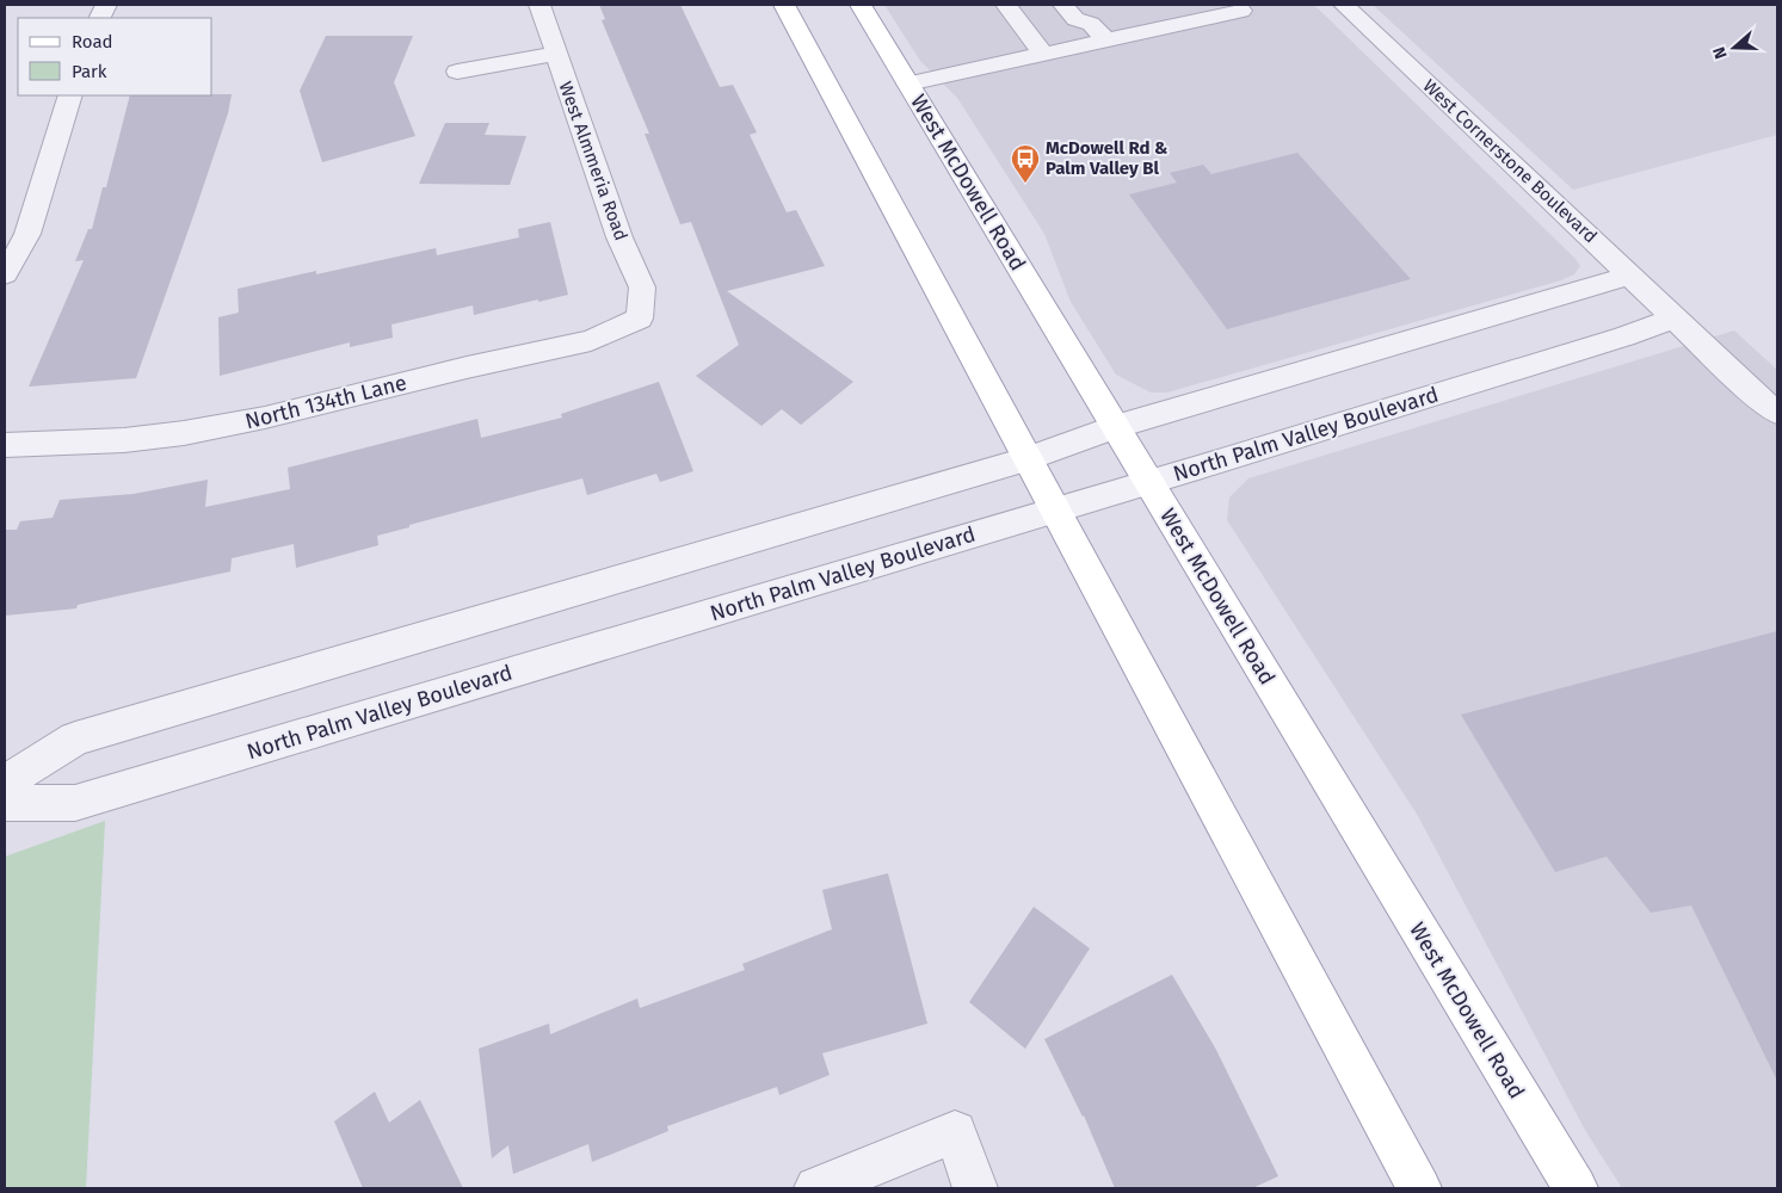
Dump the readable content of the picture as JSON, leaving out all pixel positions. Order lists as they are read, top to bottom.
{
  "streets": {
    "main road": ["West McDowell Road"],
    "street": [
      "West Almmeria Road",
      "West Cornerstone Boulevard",
      "North 134th Lane",
      "North Palm Valley Boulevard"
    ]
  },
  "crossings": [
    ["West Almmeria Road", "North 134th Lane"],
    ["West Cornerstone Boulevard", "North Palm Valley Boulevard"],
    ["West McDowell Road", "North Palm Valley Boulevard"]
  ],
  "places": {
    "bus stop": ["McDowell Rd & Palm Valley Bl"]
  },
  "legend": ["Road", "Park"],
  "north": "left"
}
